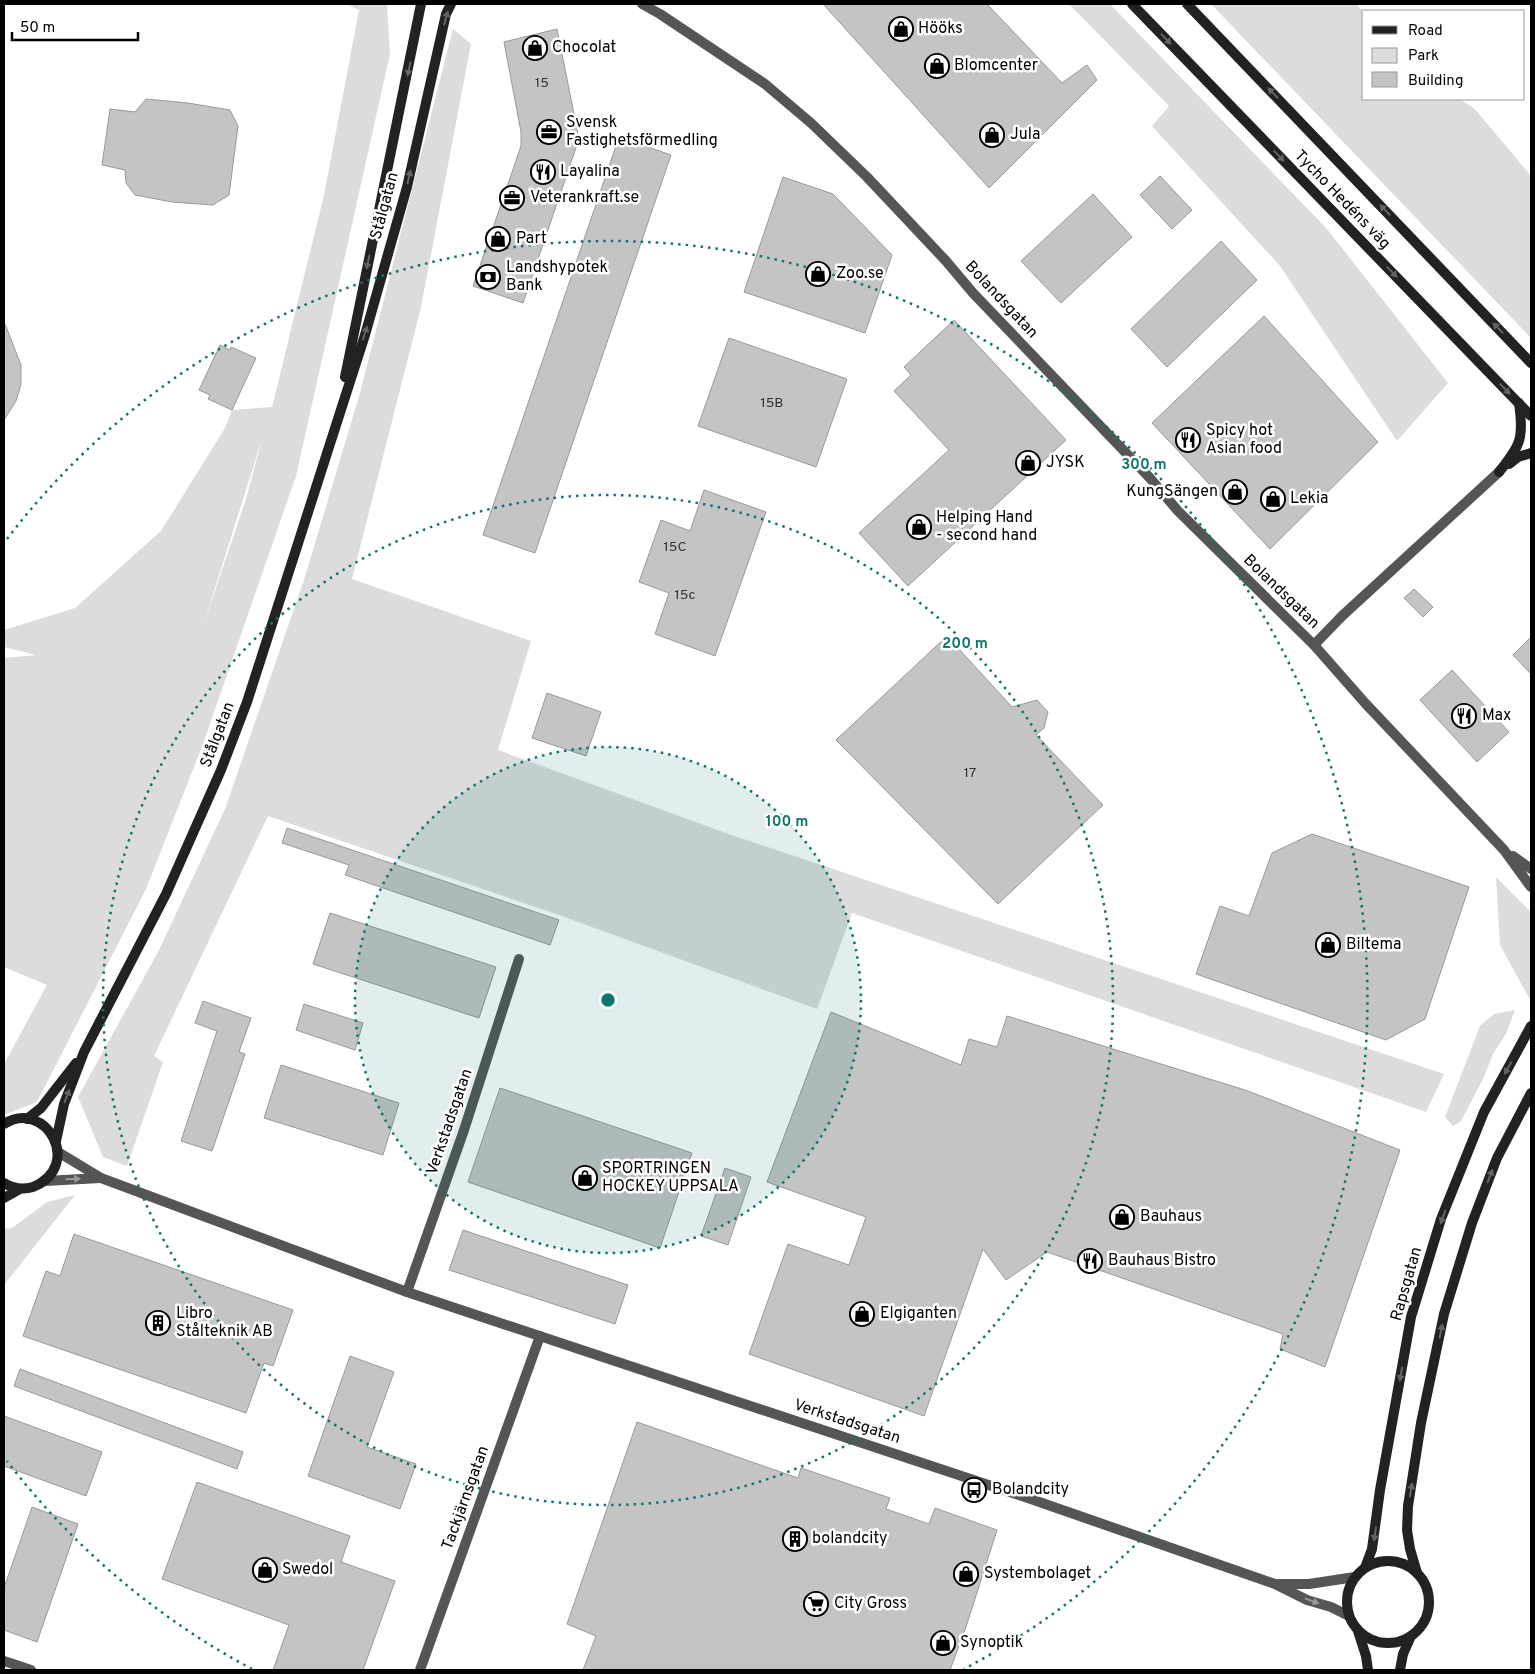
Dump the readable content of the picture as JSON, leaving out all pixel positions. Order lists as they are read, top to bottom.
{
  "streets": {
    "main road": ["Tycho Hedéns väg", "Stålgatan", "Rapsgatan"],
    "street": ["Bolandsgatan", "Verkstadsgatan", "Tackjärnsgatan"]
  },
  "crossings": [
    ["Verkstadsgatan", "Rapsgatan"],
    ["Verkstadsgatan", "Tackjärnsgatan"]
  ],
  "places": {
    "shop": [
      "Hööks",
      "Chocolat",
      "Blomcenter",
      "Jula",
      "Part",
      "Zoo.se",
      "JYSK",
      "KungSängen",
      "Lekia",
      "Helping Hand - second hand",
      "Biltema",
      "SPORTRINGEN HOCKEY UPPSALA",
      "Bauhaus",
      "Elgiganten",
      "Swedol",
      "Systembolaget",
      "Synoptik"
    ],
    "office": ["Svensk Fastighetsförmedling", "Veterankraft.se"],
    "restaurant": [
      "Layalina",
      "Spicy hot Asian food",
      "Max",
      "Bauhaus Bistro"
    ],
    "bank": ["Landshypotek Bank"],
    "building": ["Libro Stålteknik AB", "bolandcity"],
    "bus stop": ["Bolandcity"],
    "supermarket": ["City Gross"]
  },
  "house_numbers": [
    "15",
    "15B",
    "15C",
    "15c",
    "17"
  ],
  "legend": ["Road", "Park", "Building"],
  "scale_bar": "50 m",
  "rings": ["300 m", "200 m", "100 m"]
}
